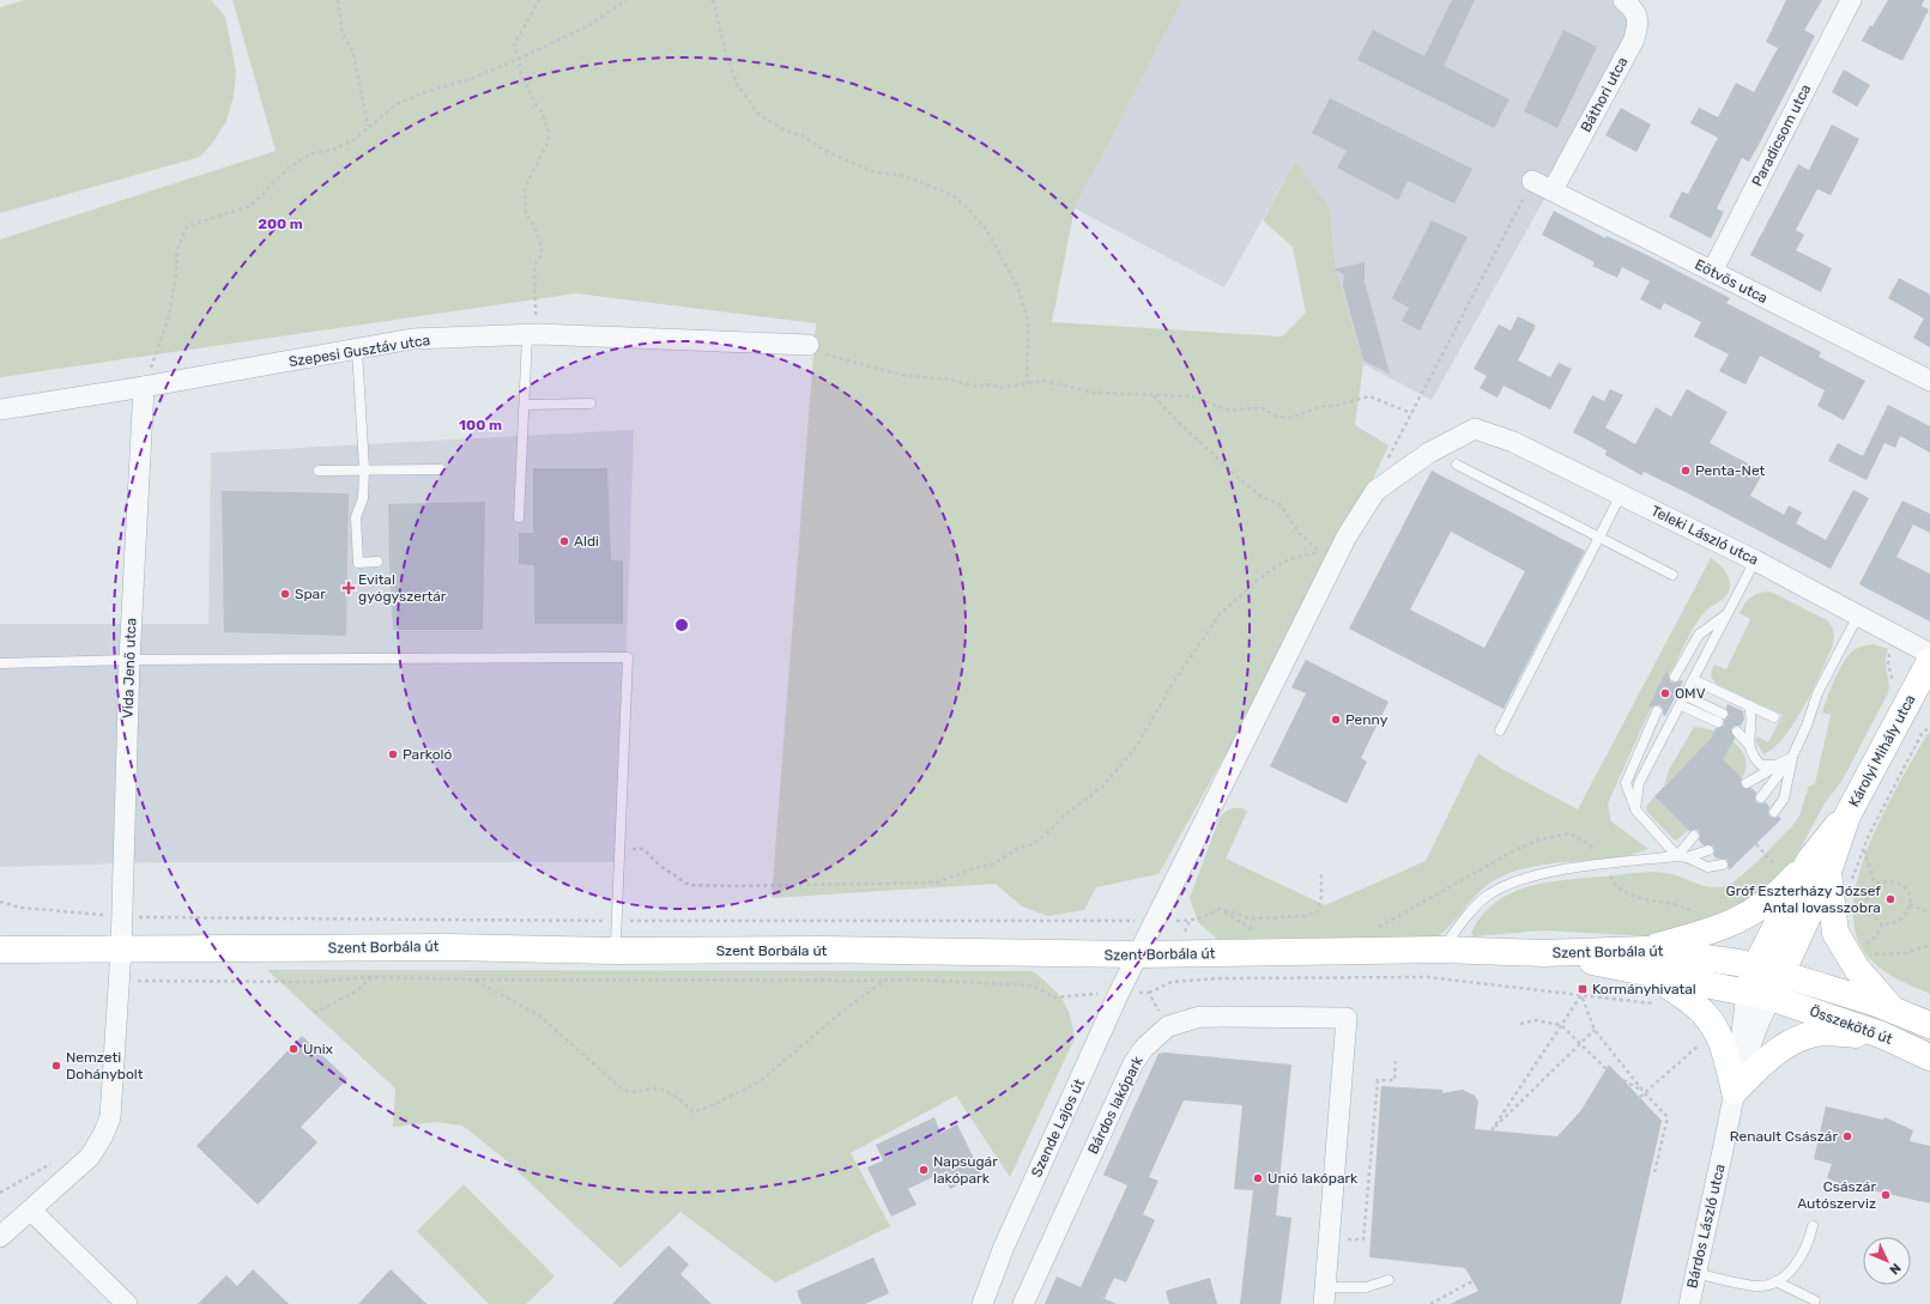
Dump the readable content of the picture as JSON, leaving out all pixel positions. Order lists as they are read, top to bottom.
{
  "streets": {
    "street": [
      "Báthori utca",
      "Paradicsom utca",
      "Eötvös utca",
      "Szepesi Gusztáv utca",
      "Teleki László utca",
      "Vida Jenő utca",
      "Károlyi Mihály utca",
      "Szent Borbála út",
      "Összekötő út",
      "Bárdos lakópark",
      "Szende Lajos út",
      "Bárdos László utca"
    ]
  },
  "crossings": [
    ["Báthori utca", "Eötvös utca"],
    ["Paradicsom utca", "Eötvös utca"],
    ["Szepesi Gusztáv utca", "Vida Jenő utca"],
    ["Teleki László utca", "Szende Lajos út"],
    ["Vida Jenő utca", "Szent Borbála út"],
    ["Károlyi Mihály utca", "Szent Borbála út"],
    ["Károlyi Mihály utca", "Összekötő út"],
    ["Károlyi Mihály utca", "Bárdos László utca"],
    ["Szent Borbála út", "Összekötő út"],
    ["Szent Borbála út", "Szende Lajos út"],
    ["Szent Borbála út", "Bárdos László utca"],
    ["Összekötő út", "Bárdos László utca"]
  ],
  "places": {
    "other": [
      "Penta-Net",
      "Aldi",
      "Spar",
      "OMV",
      "Penny",
      "Parkoló",
      "Gróf Eszterházy József Antal lovasszobra",
      "Unix",
      "Nemzeti Dohánybolt",
      "Renault Császár",
      "Napsugár lakópark",
      "Unió lakópark",
      "Császár Autószerviz"
    ],
    "health": ["Evital gyógyszertár"],
    "transit": ["Kormányhivatal"]
  },
  "north": "bottom right",
  "rings": ["200 m", "100 m"]
}
